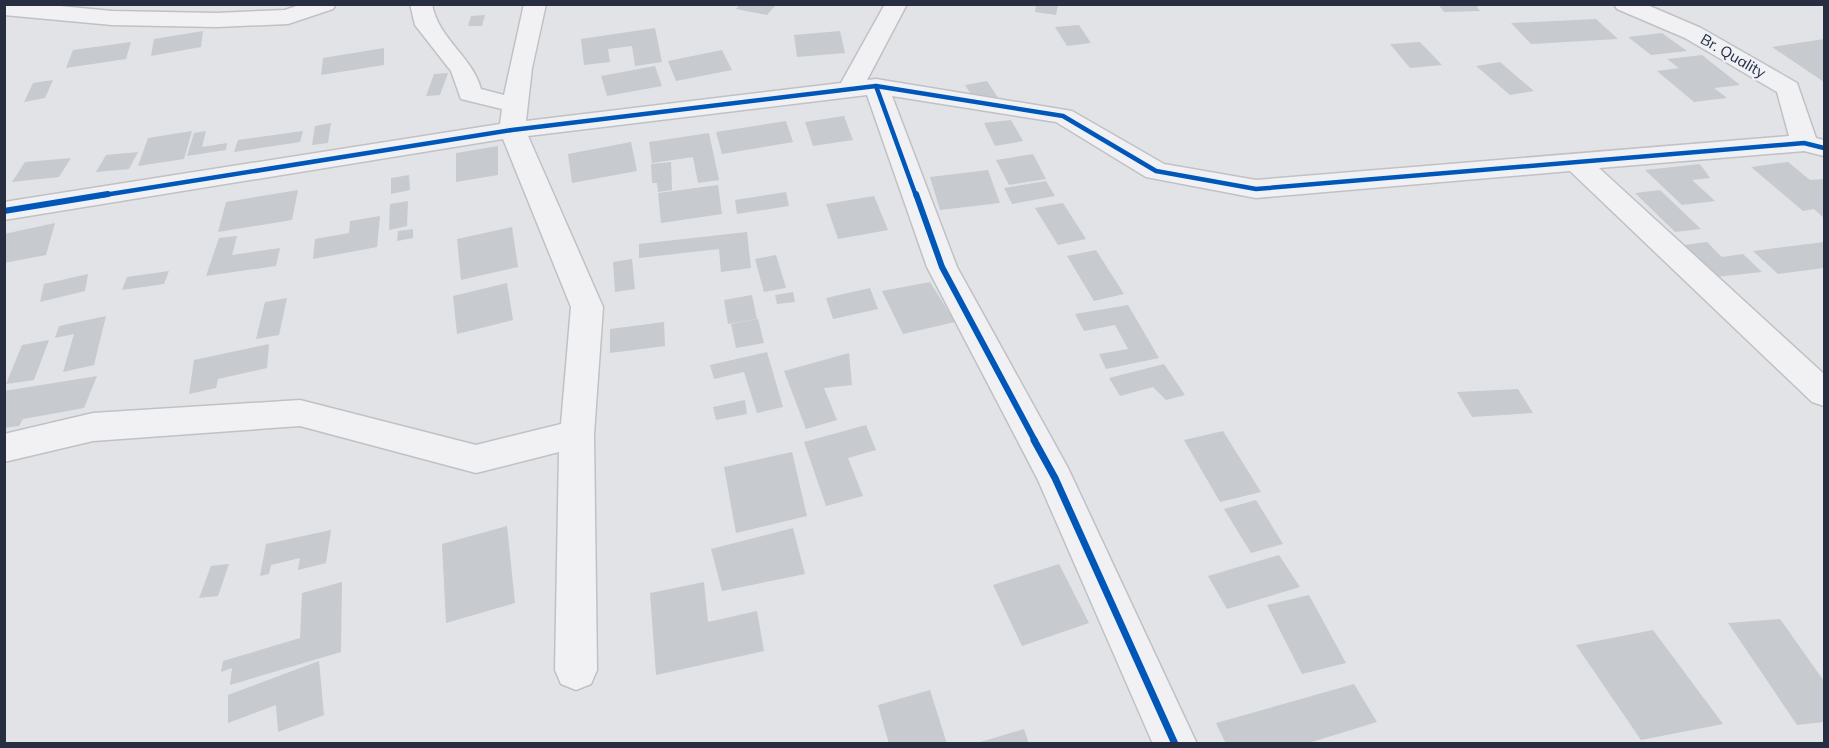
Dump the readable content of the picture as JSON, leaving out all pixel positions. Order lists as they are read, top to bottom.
{
  "streets": {
    "street": ["Br. Quality"]
  }
}
